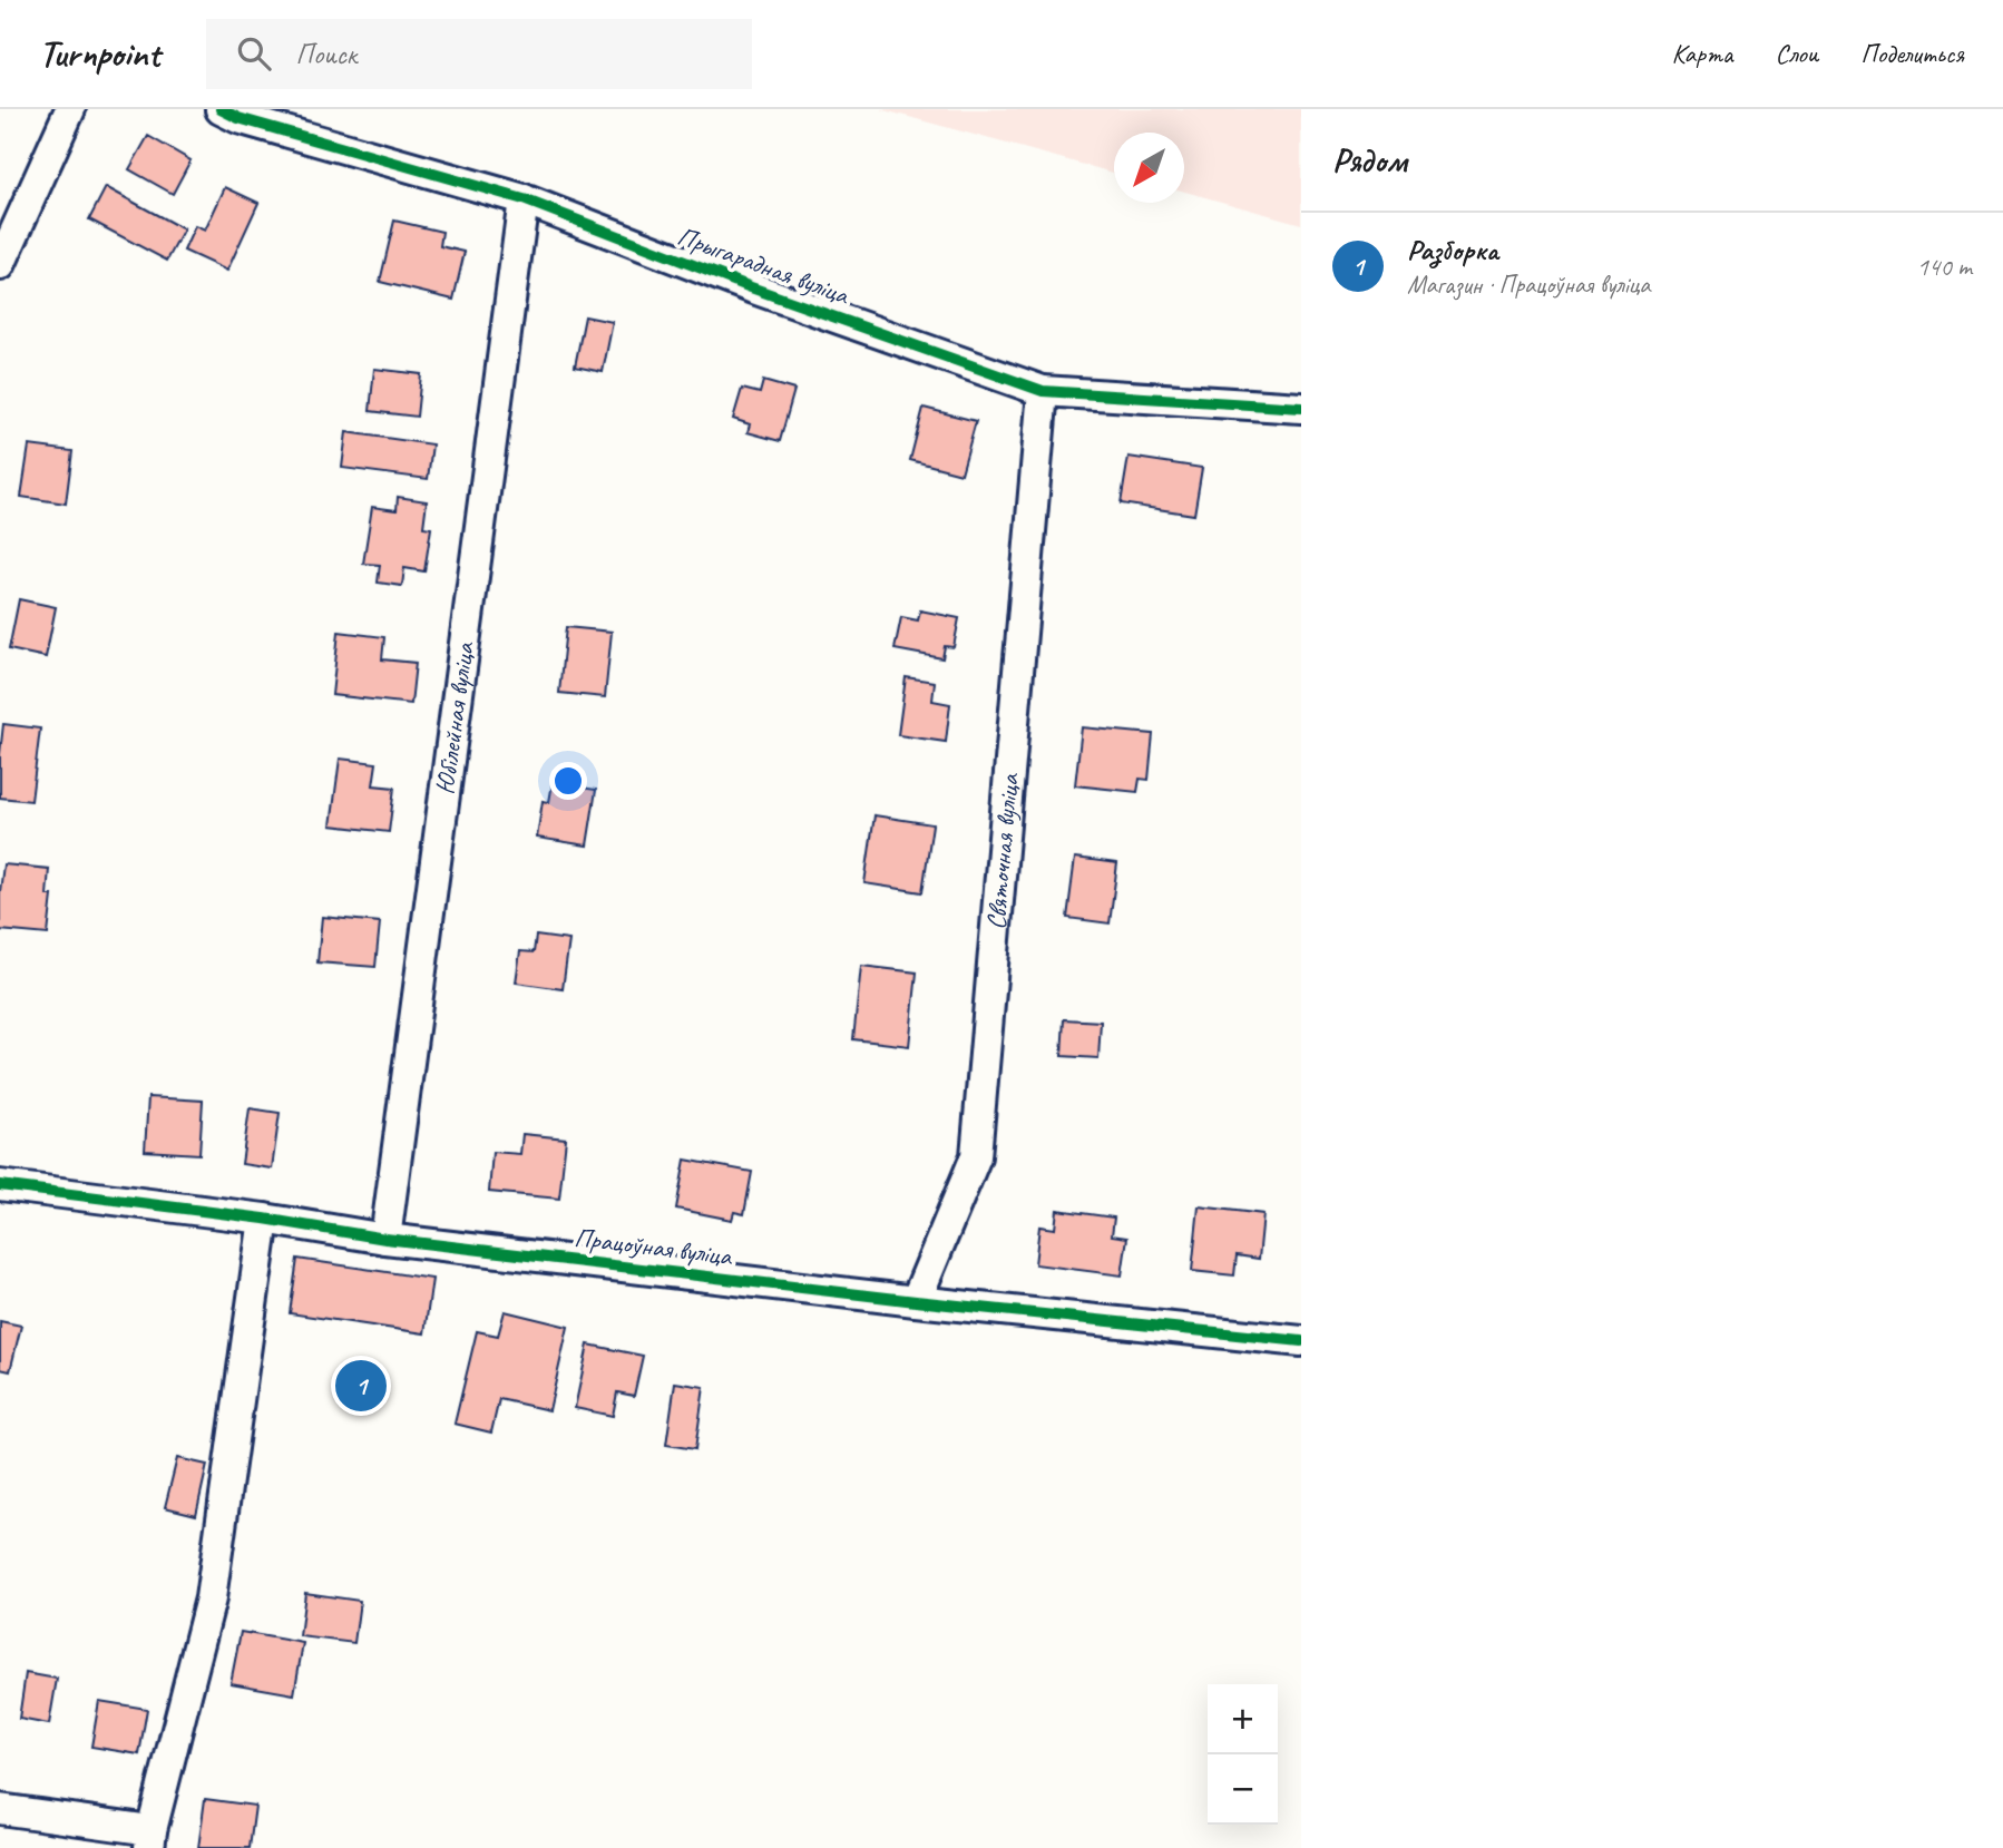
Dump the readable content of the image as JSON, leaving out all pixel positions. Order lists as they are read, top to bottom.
{
  "streets": {
    "street": [
      "Прыгарадная вуліца",
      "Юбілейная вуліца",
      "Святочная вуліца",
      "Працоўная вуліца"
    ]
  },
  "crossings": [
    ["Прыгарадная вуліца", "Юбілейная вуліца"],
    ["Прыгарадная вуліца", "Святочная вуліца"],
    ["Юбілейная вуліца", "Працоўная вуліца"],
    ["Святочная вуліца", "Працоўная вуліца"]
  ],
  "north": "bottom left",
  "page": {
    "header": "Turnpoint",
    "search": "Поиск",
    "nav": ["Карта", "Слои", "Поделиться"],
    "heading": "Рядом",
    "list": [
      {
        "mark": "1",
        "name": "Разборка",
        "note": "Магазин · Працоўная вуліца",
        "value": "140 m"
      }
    ],
    "pins": "1",
    "map_buttons": ["+", "−"]
  }
}
